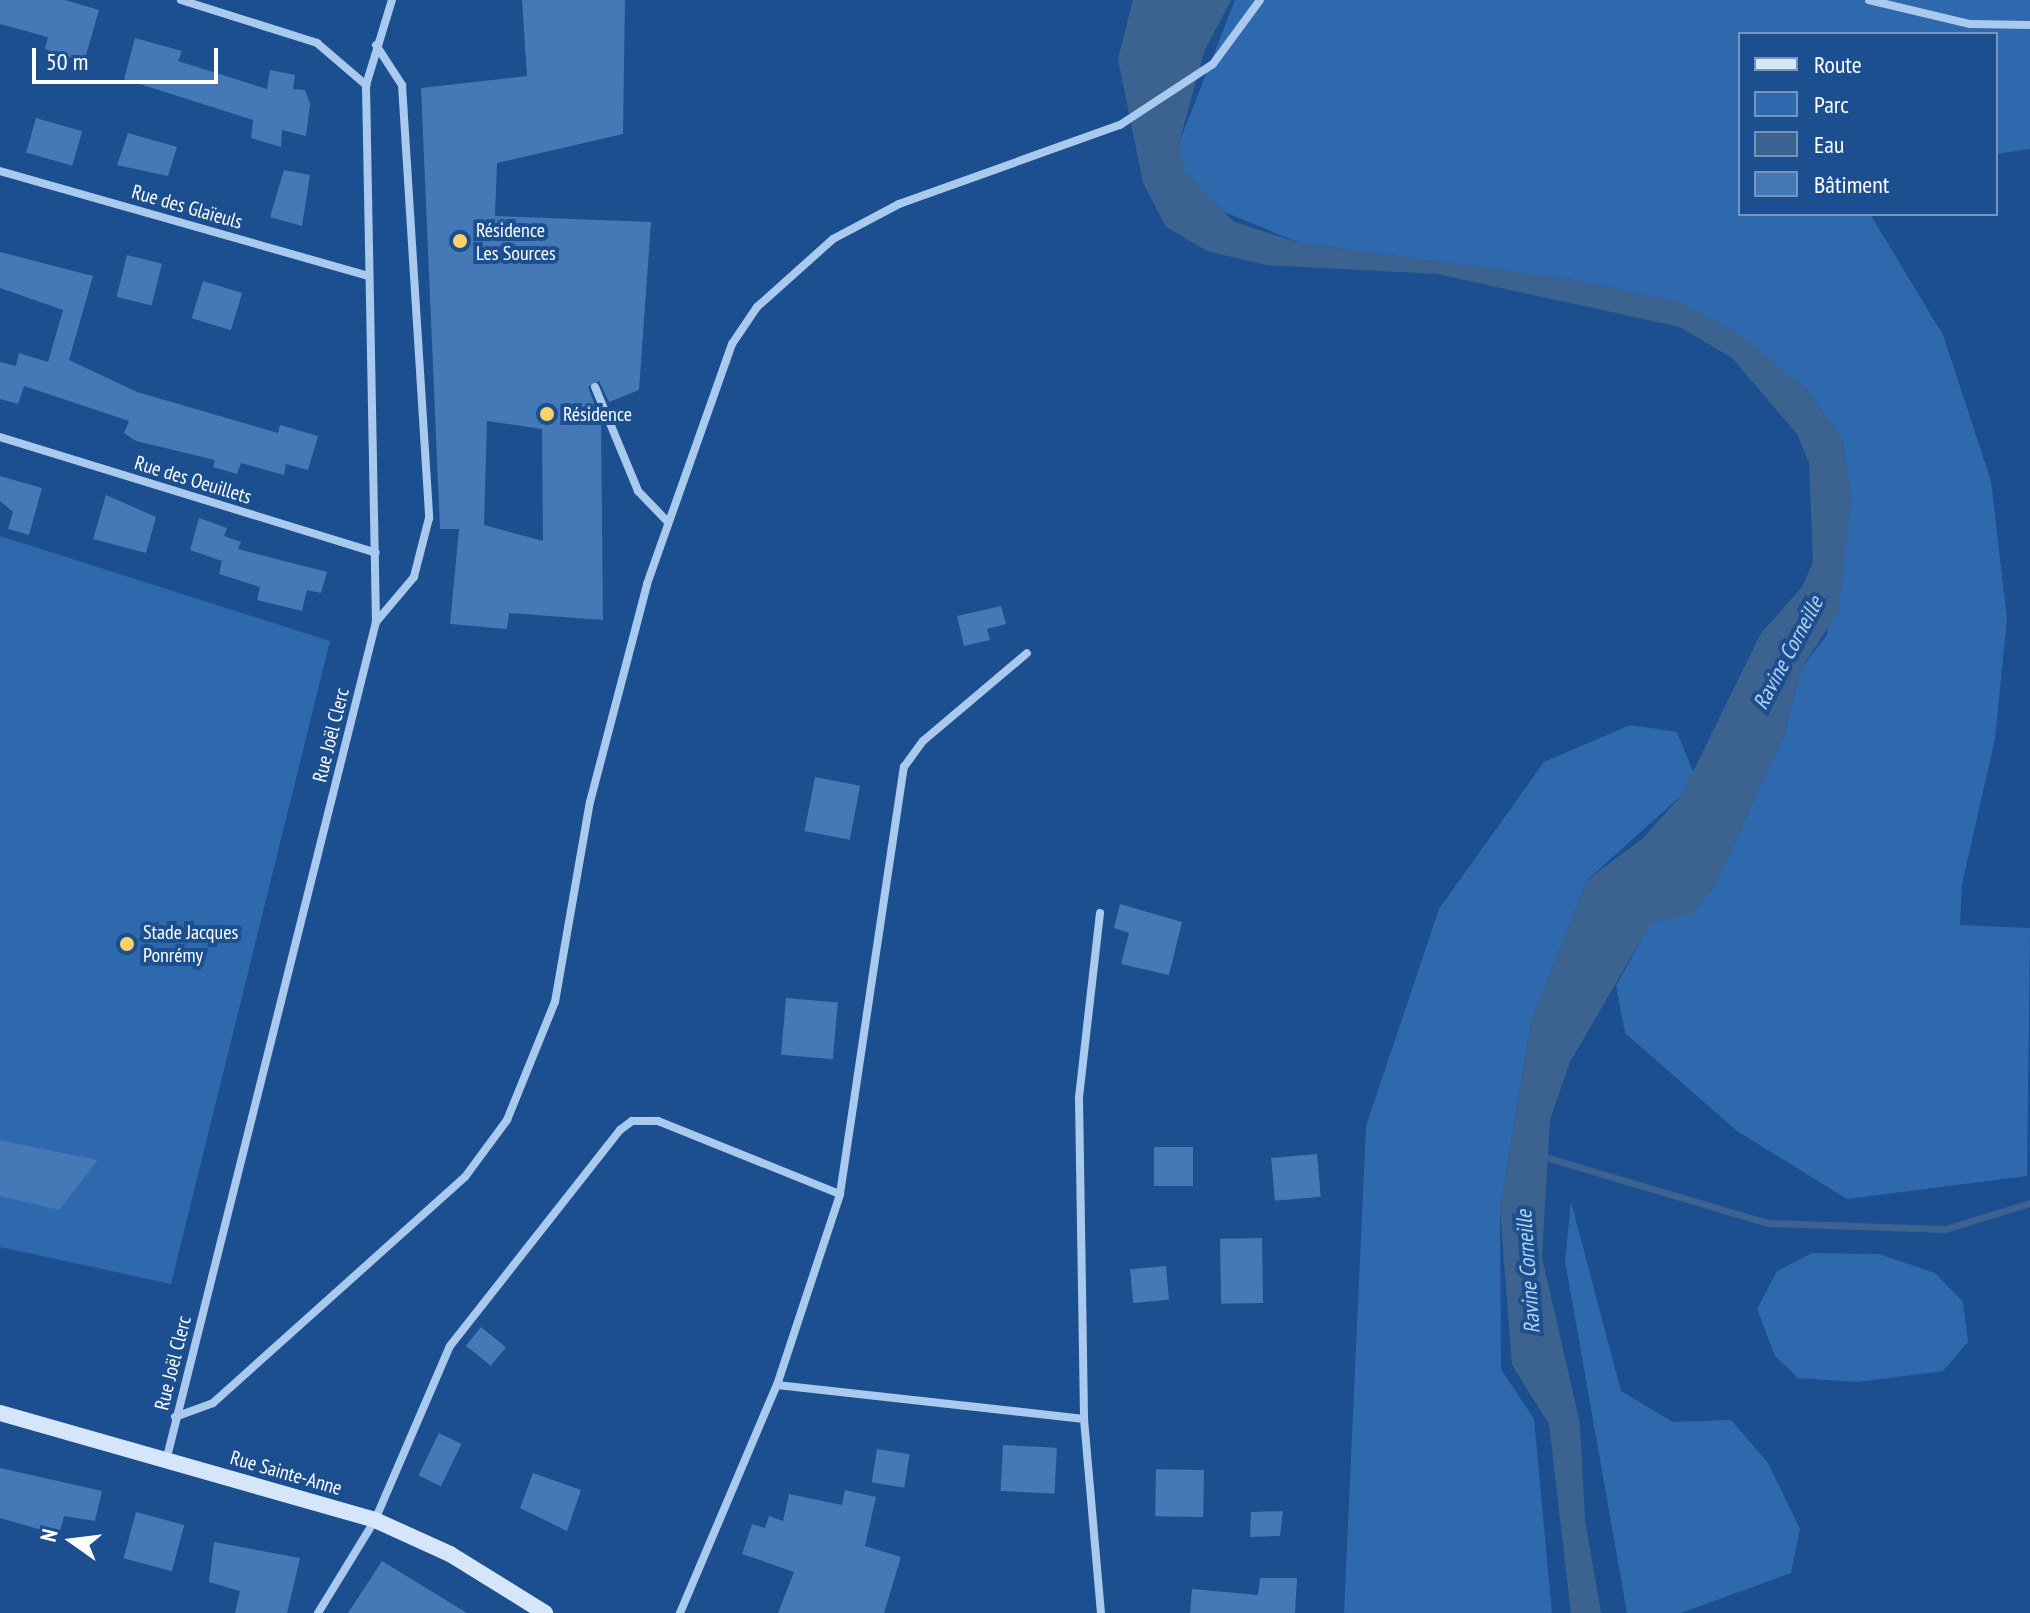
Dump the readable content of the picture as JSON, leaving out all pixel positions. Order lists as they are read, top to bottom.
{
  "streets": {
    "main road": ["Rue Sainte-Anne"],
    "street": ["Rue des Glaïeuls", "Rue des Oeuillets", "Rue Joël Clerc"]
  },
  "crossings": [
    ["Rue des Glaïeuls", "Rue Joël Clerc"],
    ["Rue des Oeuillets", "Rue Joël Clerc"],
    ["Rue Joël Clerc", "Rue Sainte-Anne"]
  ],
  "water": ["Ravine Corneille"],
  "places": ["Résidence Les Sources", "Résidence", "Stade Jacques Ponrémy"],
  "legend": [
    "Route",
    "Parc",
    "Eau",
    "Bâtiment"
  ],
  "scale_bar": "50 m",
  "north": "left"
}
